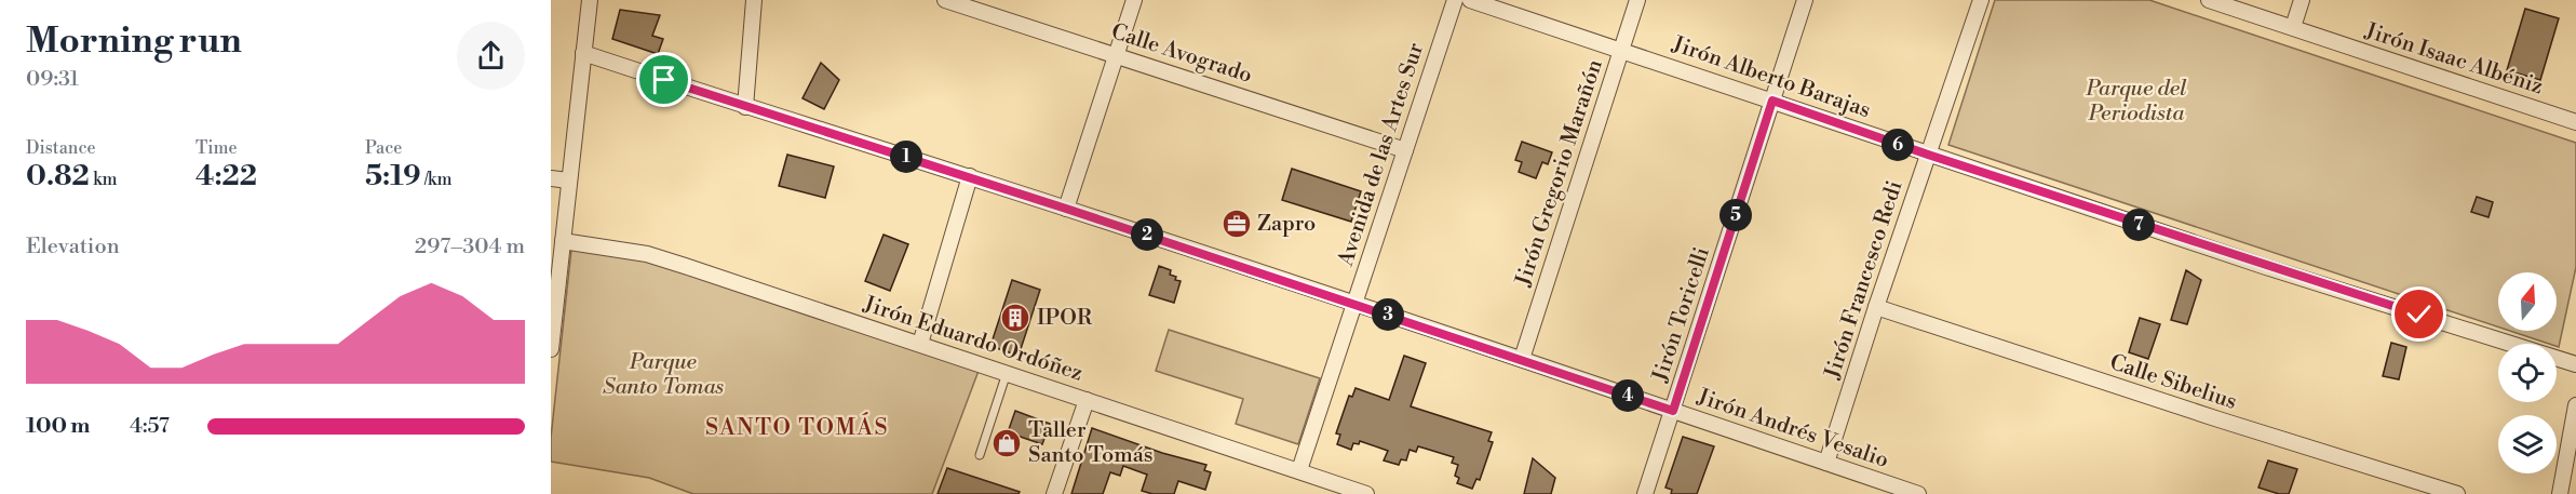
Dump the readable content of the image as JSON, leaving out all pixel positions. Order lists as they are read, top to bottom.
{
  "streets": {
    "street": [
      "Calle Avogrado",
      "Jirón Isaac Albéniz",
      "Jirón Alberto Barajas",
      "Avenida de las Artes Sur",
      "Jirón Gregorio Marañón",
      "Jirón Francesco Redi",
      "Jirón Toricelli",
      "Jirón Eduardo Ordóñez",
      "Calle Sibelius",
      "Jirón Andrés Vesalio"
    ]
  },
  "crossings": [
    ["Calle Avogrado", "Avenida de las Artes Sur"],
    ["Jirón Alberto Barajas", "Jirón Gregorio Marañón"],
    ["Jirón Alberto Barajas", "Jirón Francesco Redi"],
    ["Jirón Alberto Barajas", "Jirón Toricelli"],
    ["Avenida de las Artes Sur", "Jirón Eduardo Ordóñez"],
    ["Avenida de las Artes Sur", "Jirón Andrés Vesalio"],
    ["Jirón Gregorio Marañón", "Jirón Andrés Vesalio"],
    ["Jirón Francesco Redi", "Calle Sibelius"],
    ["Jirón Francesco Redi", "Jirón Andrés Vesalio"],
    ["Jirón Toricelli", "Jirón Andrés Vesalio"]
  ],
  "districts": ["SANTO TOMÁS"],
  "parks": ["Parque del Periodista", "Parque Santo Tomas"],
  "places": {
    "office": ["Zapro"],
    "building": ["IPOR"],
    "shop": ["Taller Santo Tomás"]
  },
  "north": "top",
  "page": {
    "heading": ["Morning run", "09:31"],
    "stats": [
      ["Distance", "0.82 km"],
      ["Time", "4:22"],
      ["Pace", "5:19 /km"]
    ],
    "pins": [
      "6",
      "1",
      "5",
      "7",
      "2",
      "3",
      "4"
    ],
    "chart": ["Elevation", "297–304 m"],
    "list": [
      {
        "name": "100 m",
        "note": "4:57"
      }
    ]
  }
}
